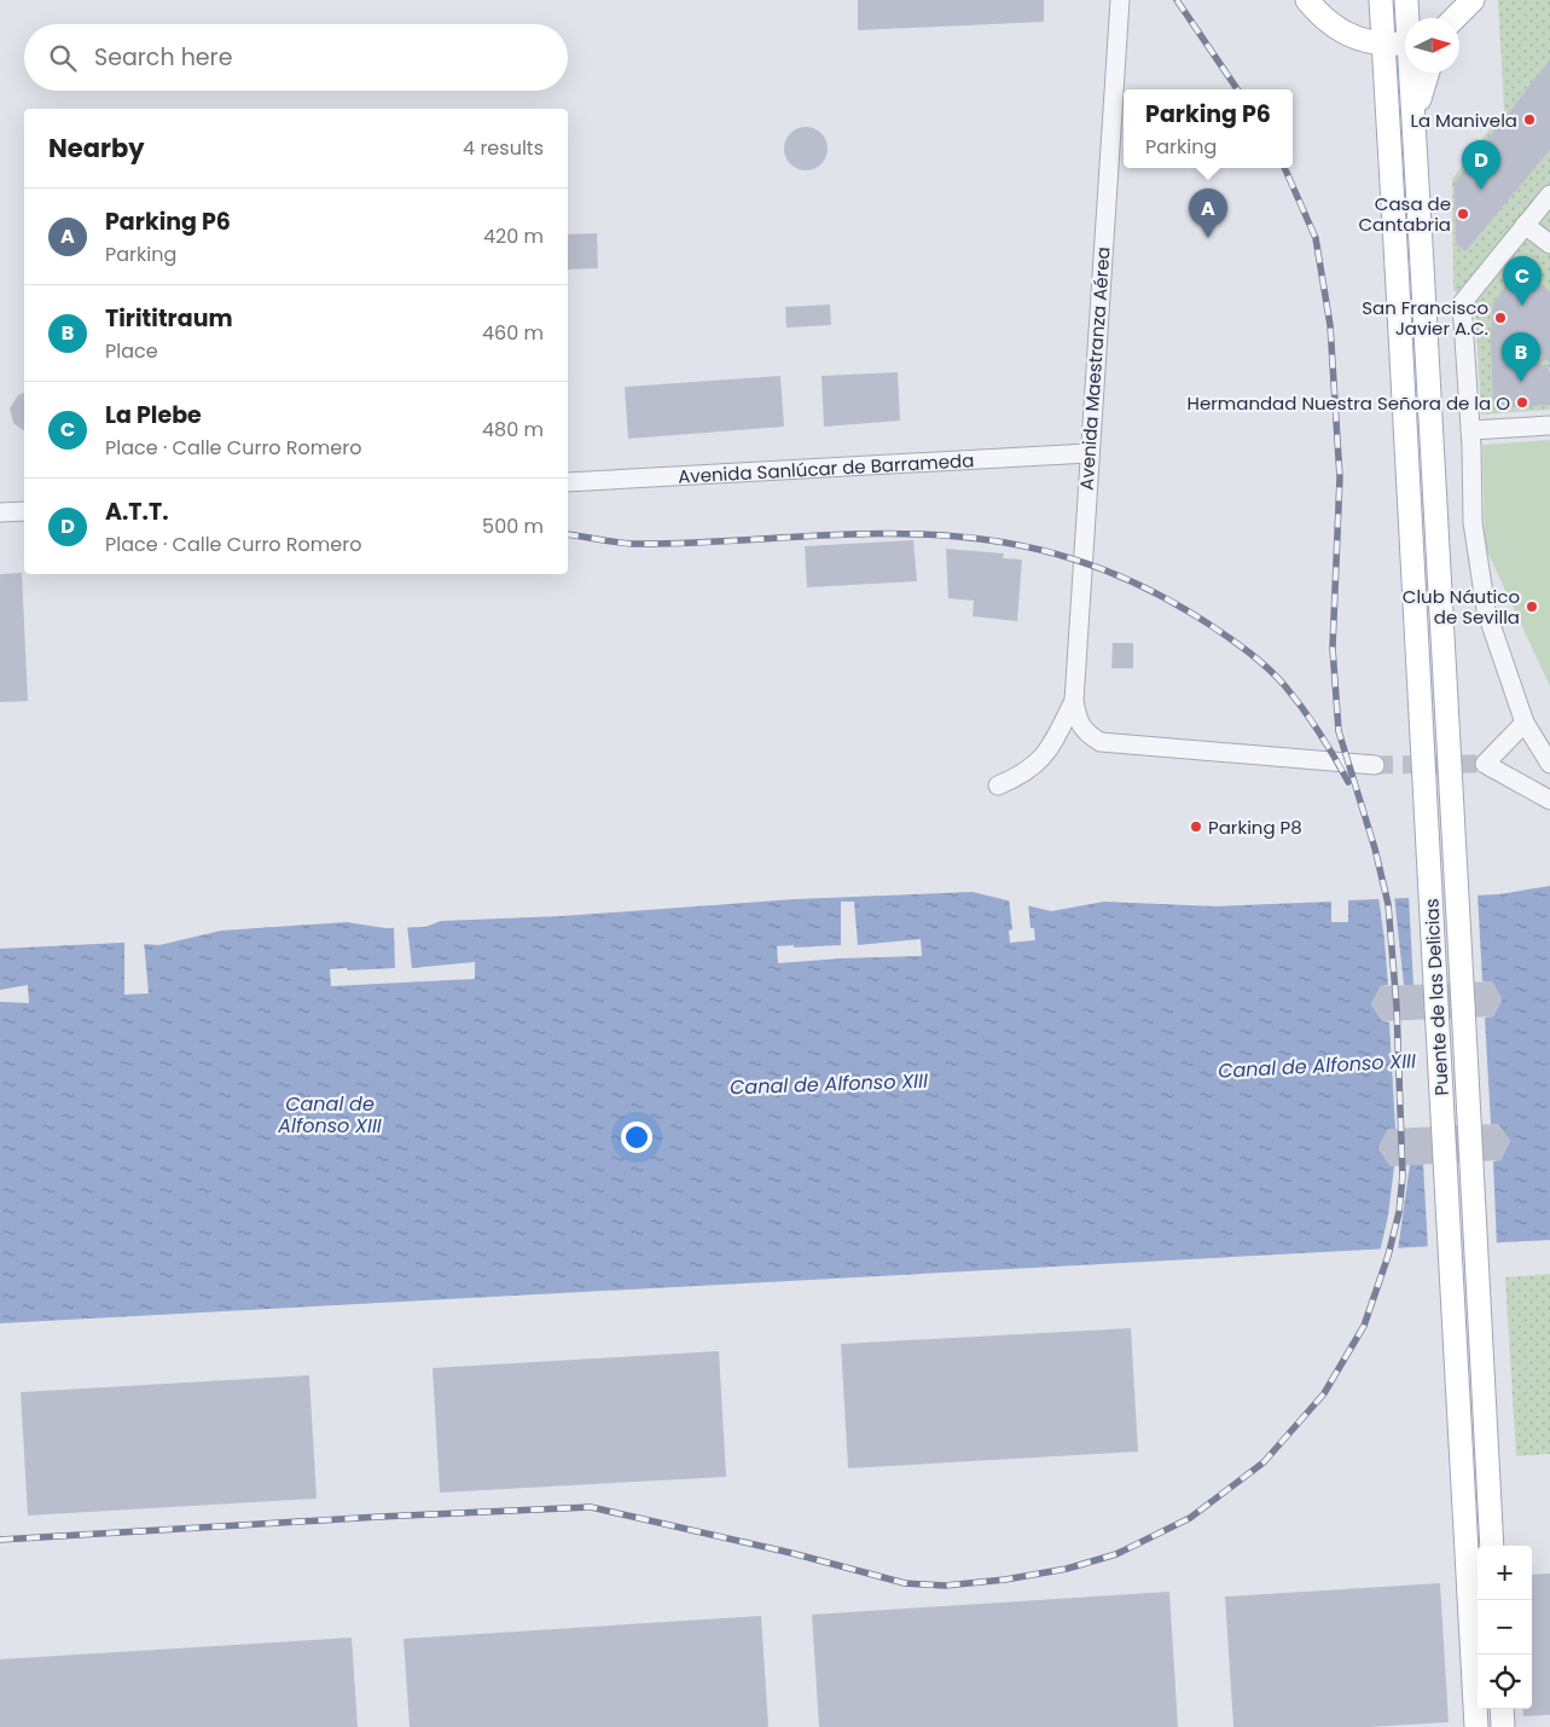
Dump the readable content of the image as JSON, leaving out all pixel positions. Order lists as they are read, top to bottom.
{
  "streets": {
    "main road": ["Puente de las Delicias"],
    "street": ["Avenida Maestranza Aérea", "Avenida Sanlúcar de Barrameda"]
  },
  "crossings": [
    ["Avenida Maestranza Aérea", "Avenida Sanlúcar de Barrameda"]
  ],
  "water": ["Canal de Alfonso XIII"],
  "places": [
    "La Manivela",
    "Casa de Cantabria",
    "San Francisco Javier A.C.",
    "Hermandad Nuestra Señora de la O",
    "Club Náutico de Sevilla",
    "Parking P8"
  ],
  "north": "right",
  "page": {
    "search": "Search here",
    "popup": ["Parking P6", "Parking"],
    "heading": ["Nearby", "4 results"],
    "pins": [
      "D",
      "A",
      "C",
      "B"
    ],
    "list": [
      {
        "mark": "A",
        "name": "Parking P6",
        "note": "Parking",
        "value": "420 m"
      },
      {
        "mark": "B",
        "name": "Tirititraum",
        "note": "Place",
        "value": "460 m"
      },
      {
        "mark": "C",
        "name": "La Plebe",
        "note": "Place · Calle Curro Romero",
        "value": "480 m"
      },
      {
        "mark": "D",
        "name": "A.T.T.",
        "note": "Place · Calle Curro Romero",
        "value": "500 m"
      }
    ],
    "map_buttons": ["+", "−"]
  }
}
